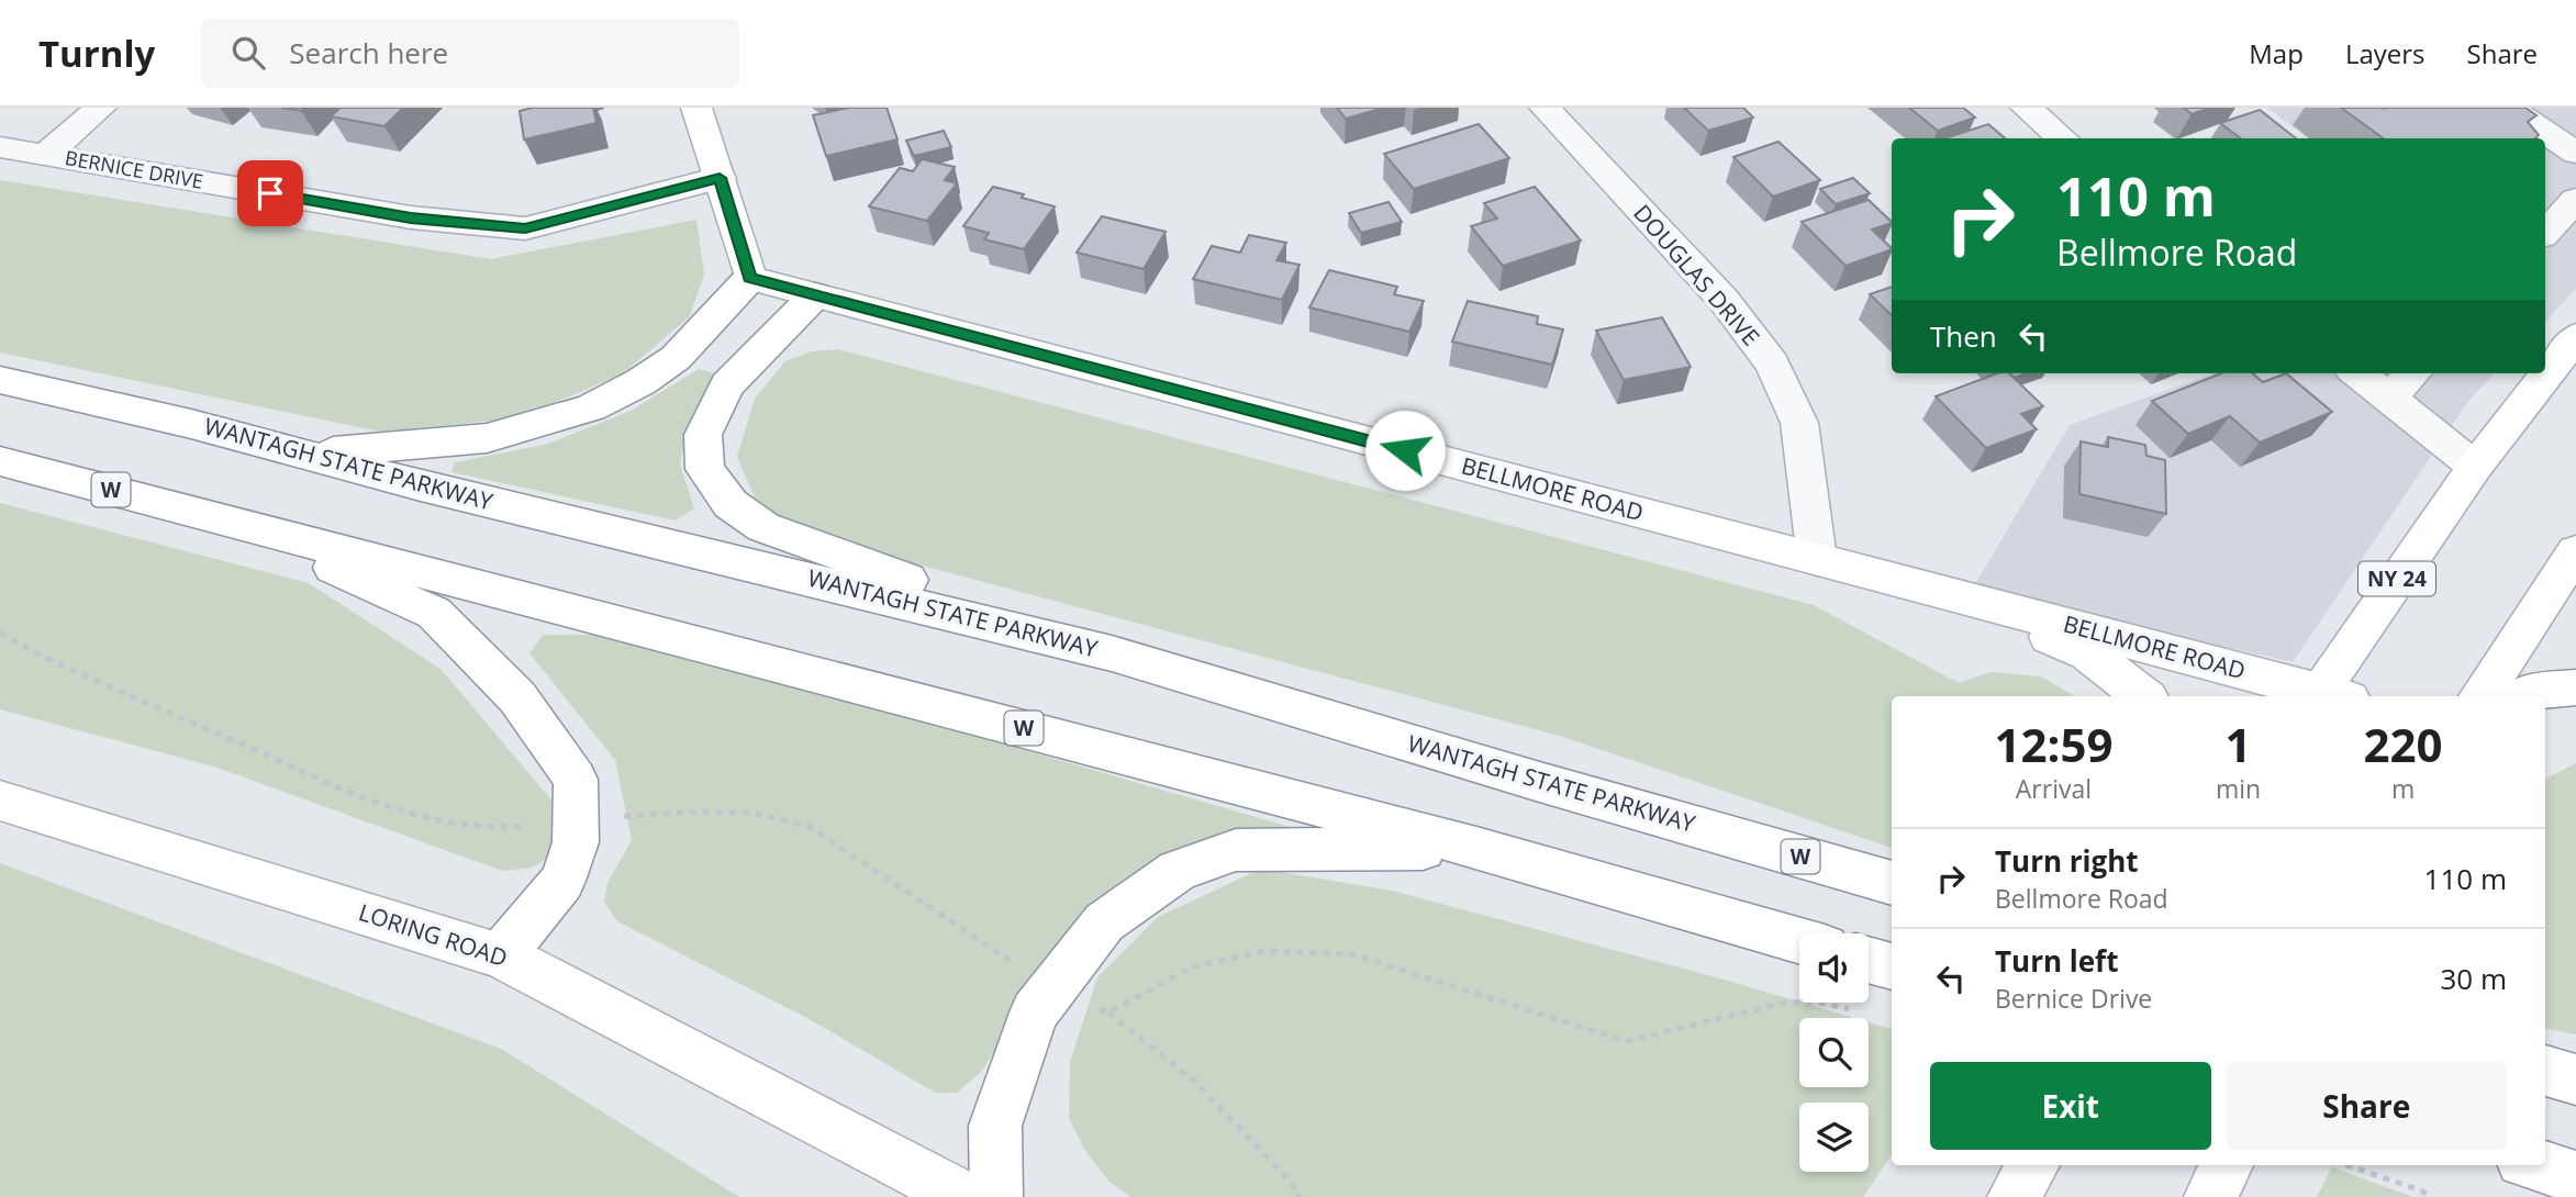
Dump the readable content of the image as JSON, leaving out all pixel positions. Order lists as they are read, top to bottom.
{
  "streets": {
    "main road": [
      "WANTAGH STATE PARKWAY",
      "W",
      "BELLMORE ROAD",
      "NY 24",
      "LORING ROAD"
    ],
    "street": ["BERNICE DRIVE", "DOUGLAS DRIVE"]
  },
  "crossings": [
    ["DOUGLAS DRIVE", "BELLMORE ROAD"]
  ],
  "page": {
    "header": "Turnly",
    "search": "Search here",
    "nav": ["Map", "Layers", "Share"],
    "turn": ["110 m", "Bellmore Road"],
    "then": "Then",
    "eta": [
      "12:59",
      "Arrival",
      "1",
      "min",
      "220",
      "m"
    ],
    "list": [
      {
        "name": "Turn right",
        "note": "Bellmore Road",
        "value": "110 m"
      },
      {
        "name": "Turn left",
        "note": "Bernice Drive",
        "value": "30 m"
      }
    ],
    "buttons": ["Exit", "Share"]
  }
}
